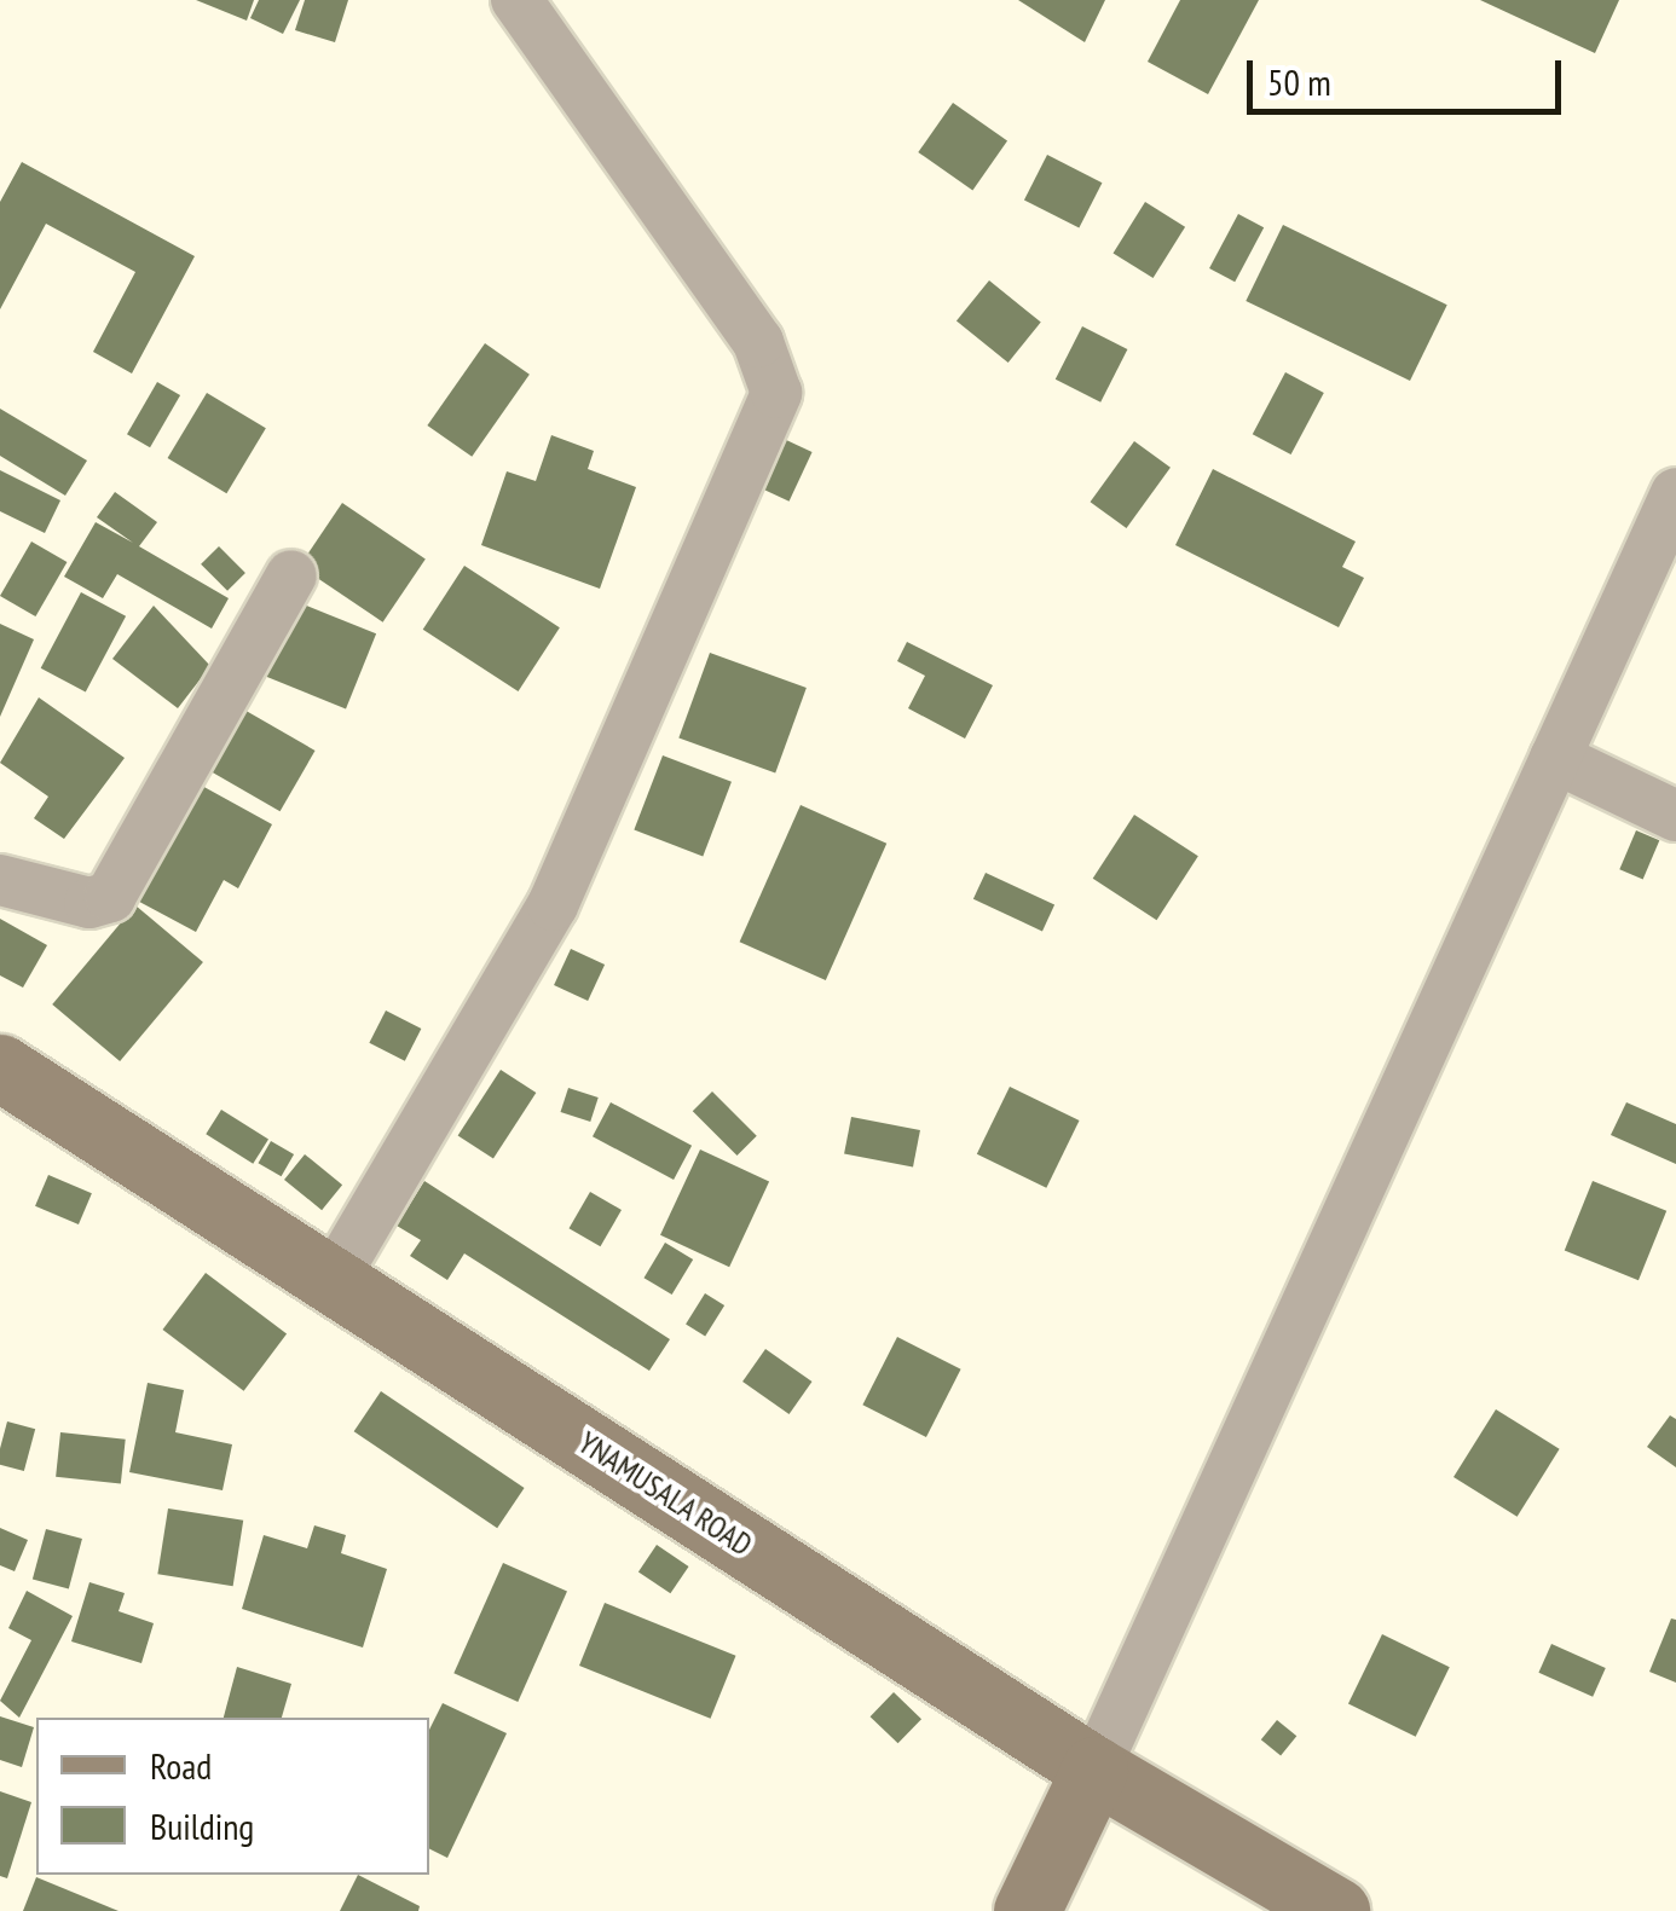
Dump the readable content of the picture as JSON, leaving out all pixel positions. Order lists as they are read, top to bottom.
{
  "streets": {
    "main road": ["YNAMUSALA ROAD"]
  },
  "legend": ["Road", "Building"],
  "scale_bar": "50 m"
}
